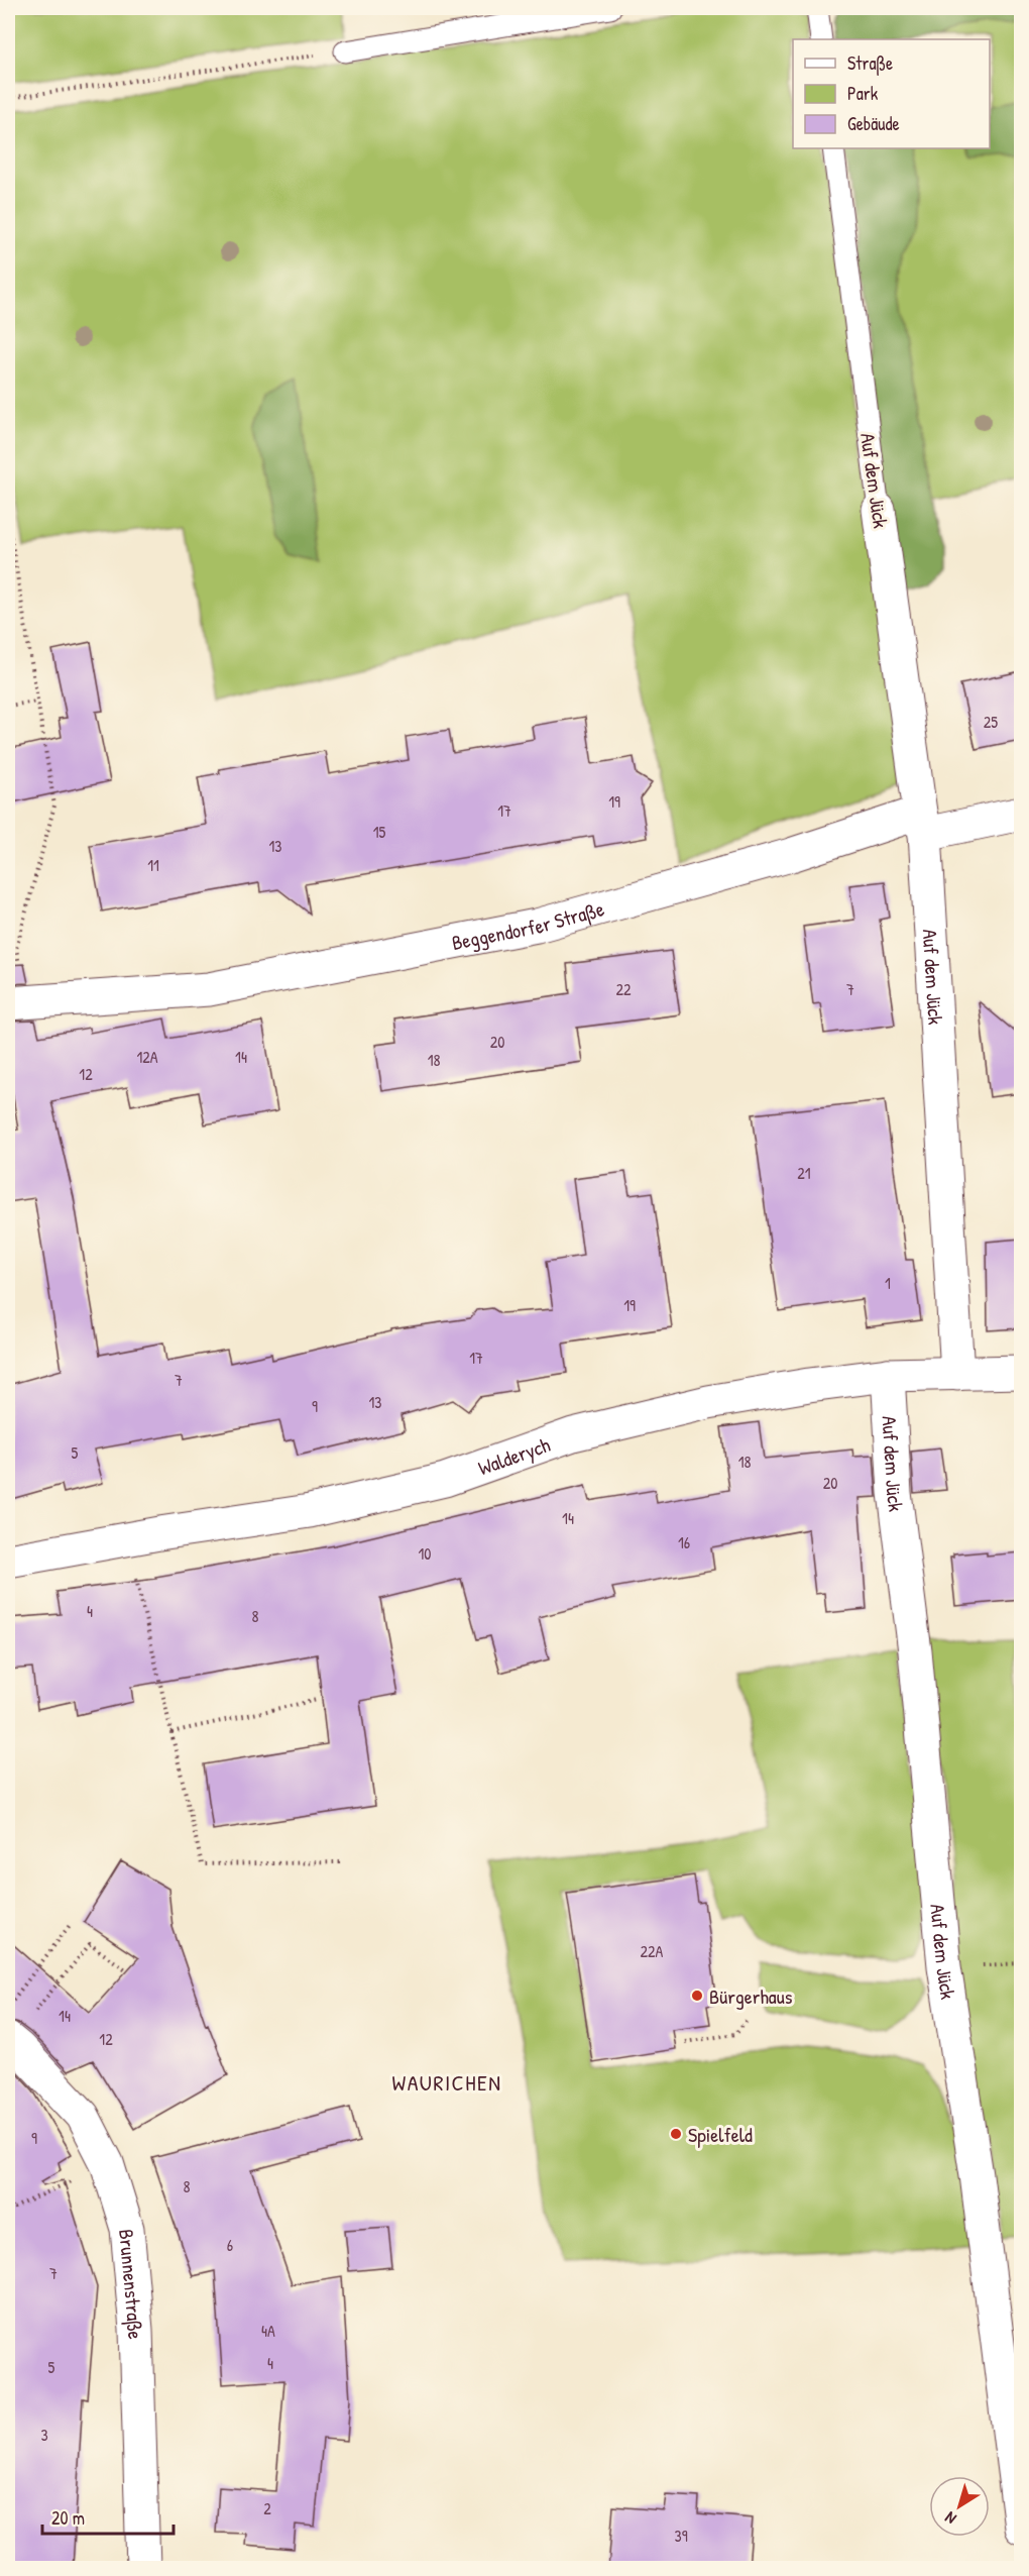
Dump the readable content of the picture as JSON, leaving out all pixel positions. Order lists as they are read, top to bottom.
{
  "streets": {
    "street": [
      "Auf dem Jück",
      "Beggendorfer Straße",
      "Walderych",
      "Brunnenstraße"
    ]
  },
  "crossings": [
    ["Auf dem Jück", "Beggendorfer Straße"],
    ["Auf dem Jück", "Walderych"]
  ],
  "districts": ["WAURICHEN"],
  "places": ["Bürgerhaus", "Spielfeld"],
  "house_numbers": [
    "25",
    "19",
    "17",
    "15",
    "13",
    "11",
    "22",
    "7",
    "20",
    "12A",
    "14",
    "18",
    "12",
    "21",
    "1",
    "19",
    "17",
    "7",
    "13",
    "9",
    "5",
    "18",
    "20",
    "14",
    "16",
    "10",
    "4",
    "8",
    "22A",
    "14",
    "12",
    "9",
    "8",
    "6",
    "7",
    "4A",
    "4",
    "5",
    "3",
    "2",
    "39"
  ],
  "legend": ["Straße", "Park", "Gebäude"],
  "scale_bar": "20 m",
  "north": "bottom left"
}
